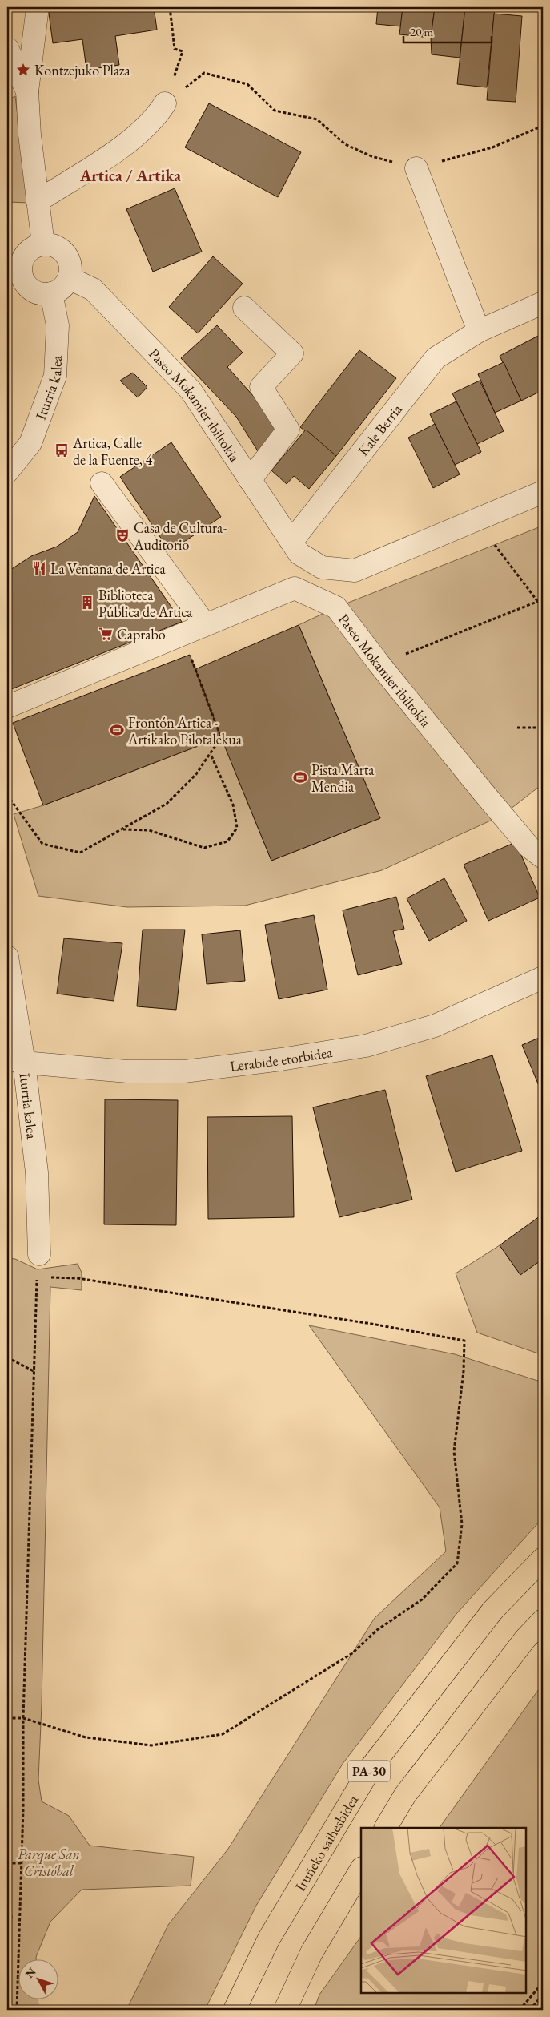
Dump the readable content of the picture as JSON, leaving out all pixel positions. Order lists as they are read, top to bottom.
{
  "streets": {
    "highway": ["PA-30", "Iruñeko saihesbidea"],
    "street": [
      "Iturria kalea",
      "Paseo Mokamier ibiltokia",
      "Kale Berria",
      "Lerabide etorbidea"
    ]
  },
  "crossings": [
    ["Iturria kalea", "Paseo Mokamier ibiltokia"],
    ["Iturria kalea", "Lerabide etorbidea"],
    ["Paseo Mokamier ibiltokia", "Kale Berria"]
  ],
  "districts": ["Artica / Artika"],
  "parks": ["Parque San Cristóbal"],
  "places": {
    "place": ["Kontzejuko Plaza"],
    "bus stop": ["Artica, Calle de la Fuente, 4"],
    "theatre": ["Casa de Cultura- Auditorio"],
    "restaurant": ["La Ventana de Artica"],
    "building": ["Biblioteca Pública de Artica"],
    "supermarket": ["Caprabo"],
    "sports": ["Frontón Artica - Artikako Pilotalekua", "Pista Marta Mendia"]
  },
  "scale_bar": "20 m",
  "north": "top left"
}
